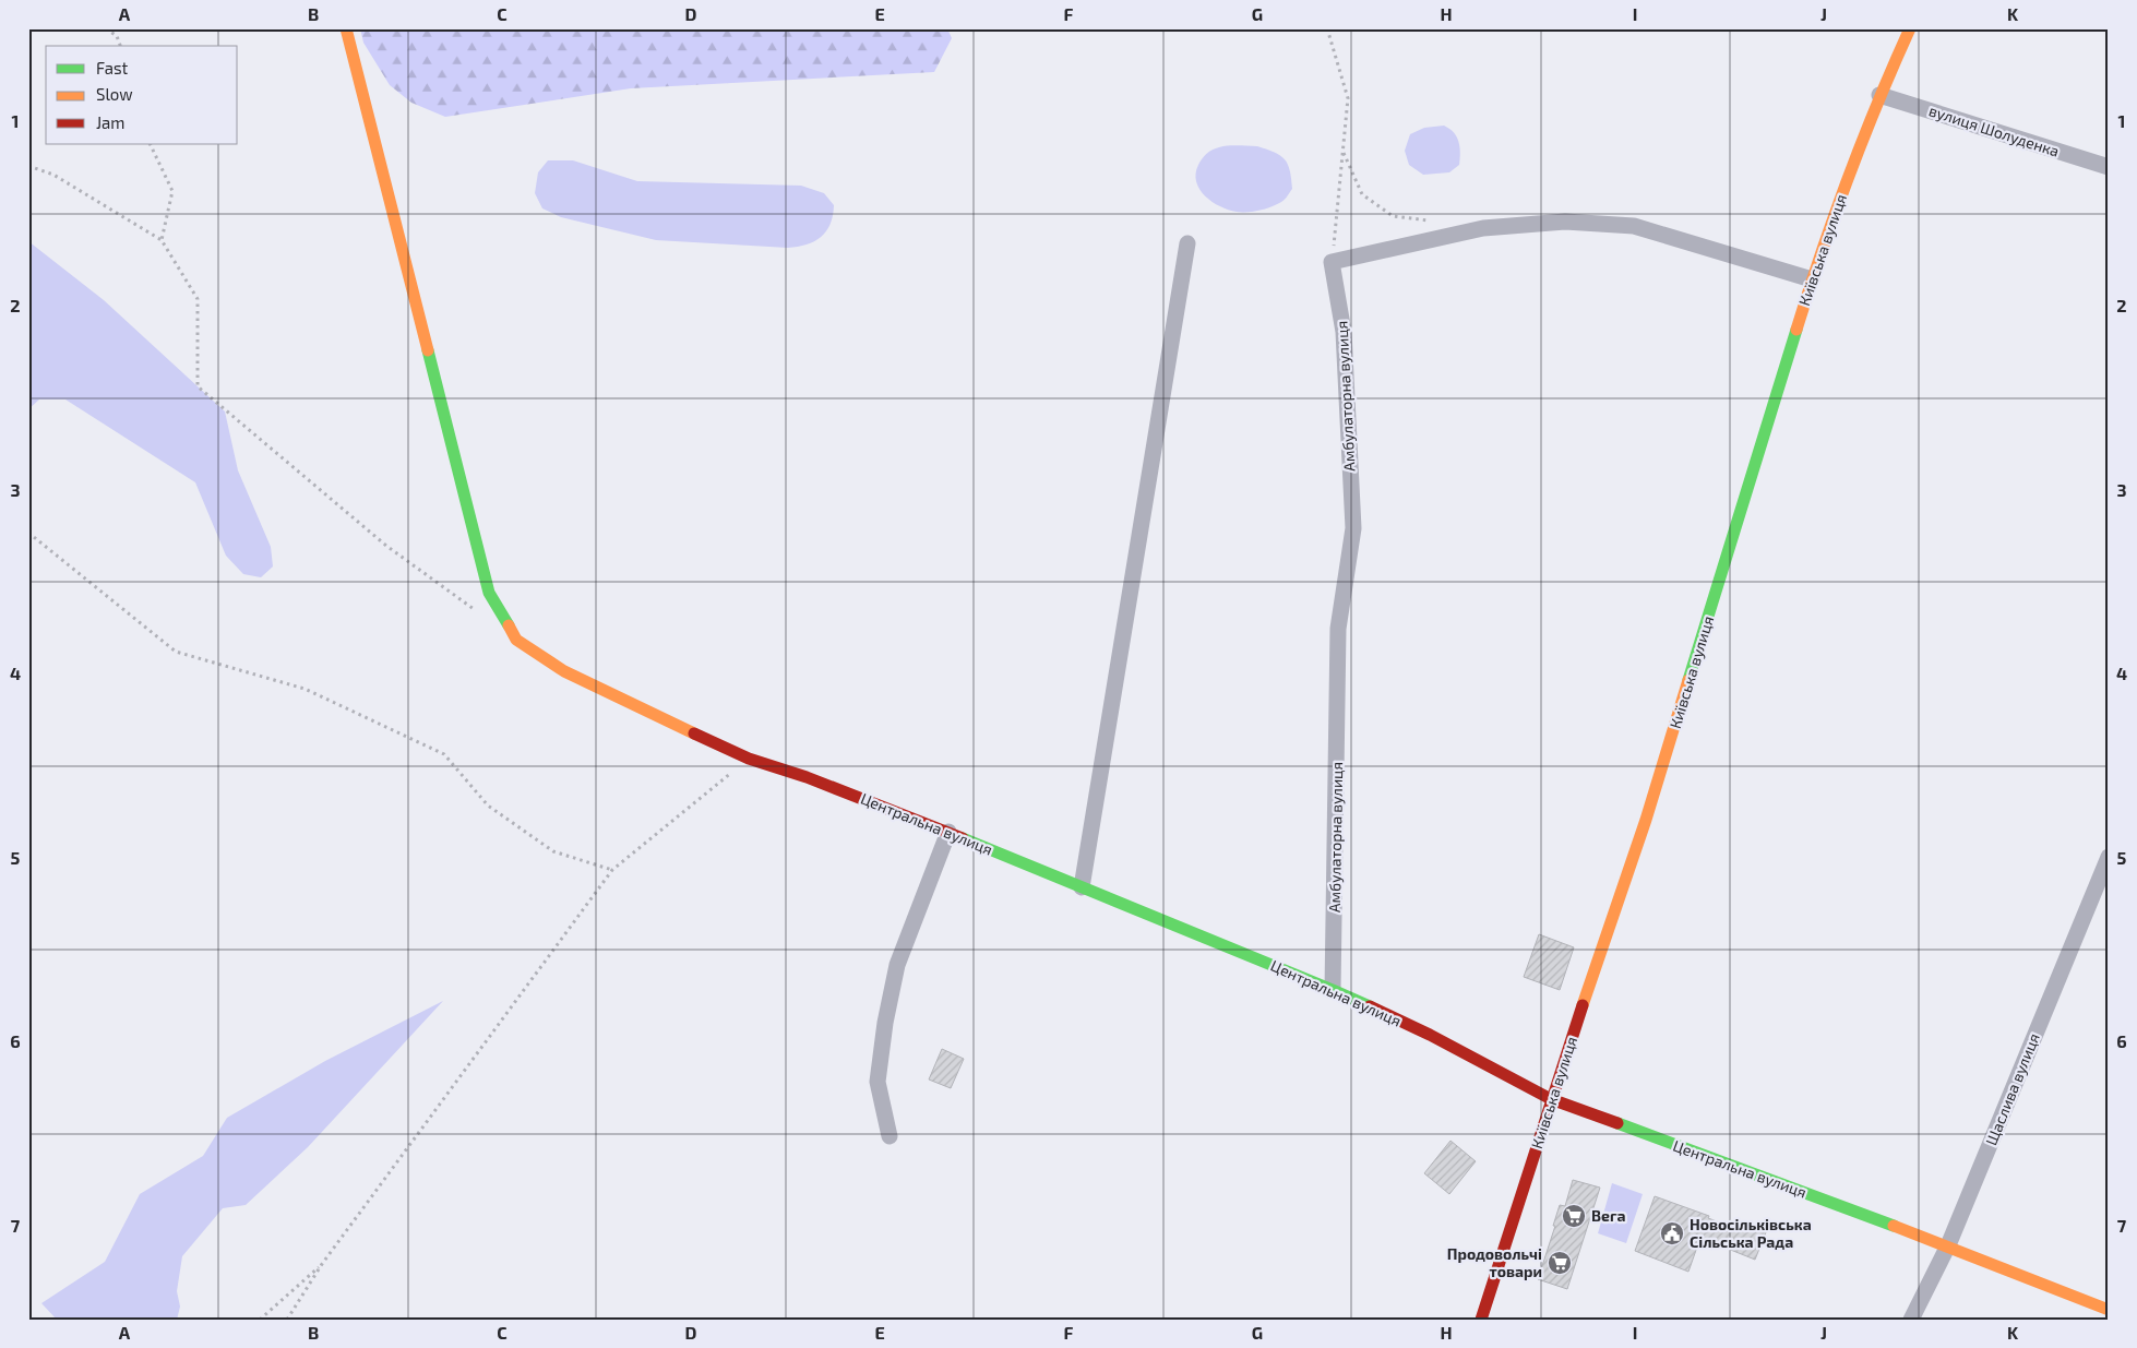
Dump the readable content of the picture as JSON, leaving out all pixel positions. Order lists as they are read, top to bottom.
{
  "streets": {
    "street": [
      "вулиця Шолуденка",
      "Київська вулиця",
      "Амбулаторна вулиця",
      "Центральна вулиця",
      "Щаслива вулиця"
    ]
  },
  "crossings": [
    ["вулиця Шолуденка", "Київська вулиця"],
    ["Київська вулиця", "Центральна вулиця"],
    ["Амбулаторна вулиця", "Центральна вулиця"],
    ["Центральна вулиця", "Щаслива вулиця"]
  ],
  "places": {
    "supermarket": ["Вега", "Продовольчі товари"],
    "public building": ["Новосільківська Сільська Рада"]
  },
  "legend": ["Fast", "Slow", "Jam"],
  "grid": {
    "columns": [
      "A",
      "B",
      "C",
      "D",
      "E",
      "F",
      "G",
      "H",
      "I",
      "J",
      "K"
    ],
    "rows": [
      "1",
      "2",
      "3",
      "4",
      "5",
      "6",
      "7"
    ]
  }
}
